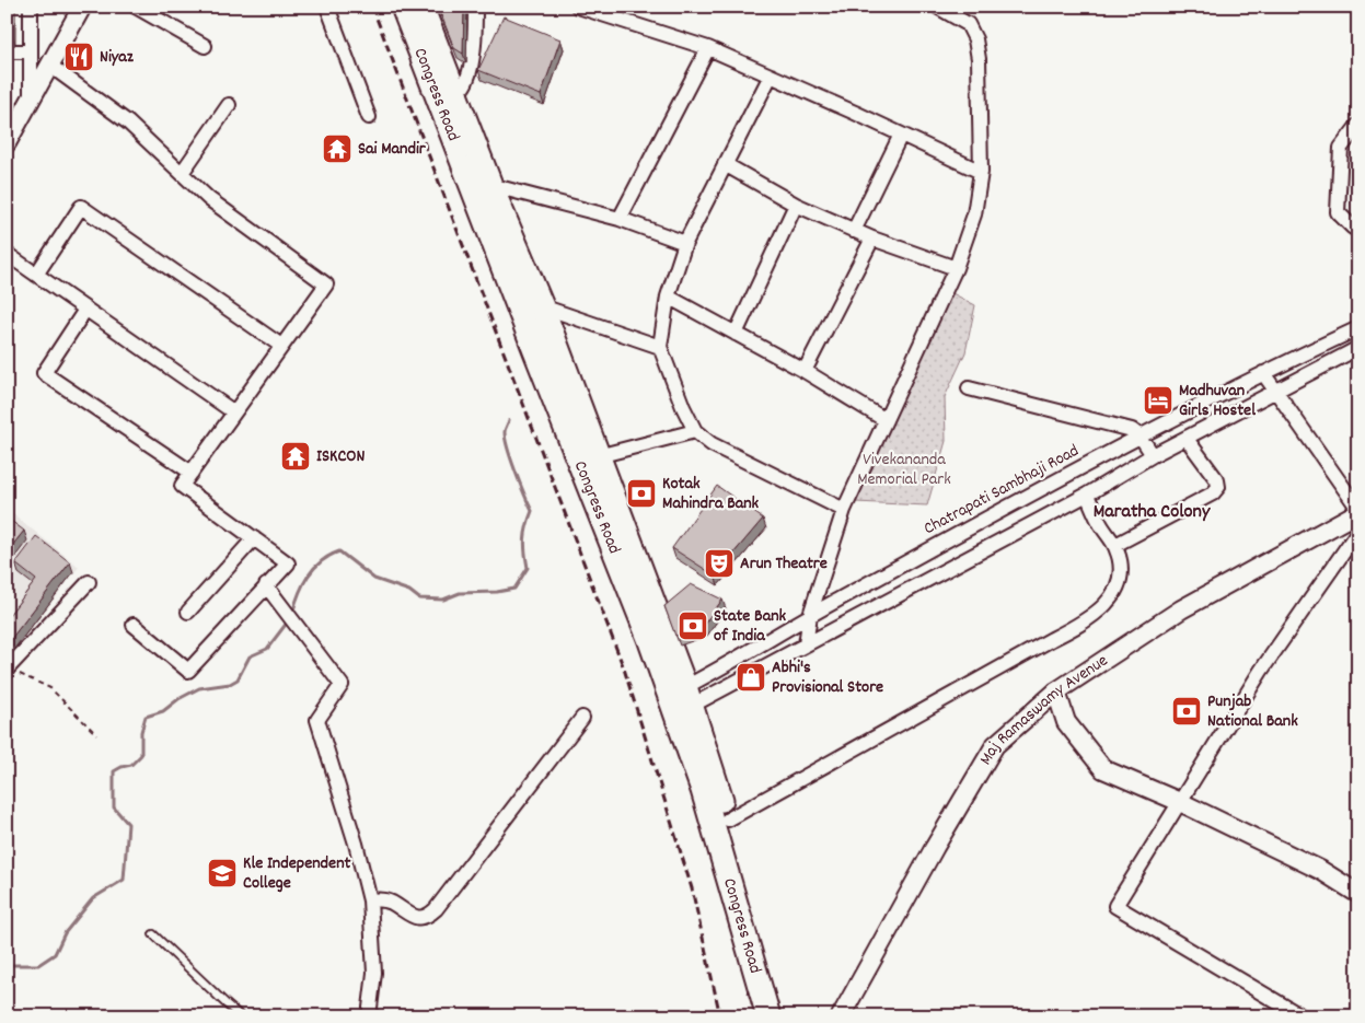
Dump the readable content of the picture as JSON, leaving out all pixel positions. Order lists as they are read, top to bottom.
{
  "streets": {
    "highway": ["Congress Road"],
    "street": ["Chatrapati Sambhaji Road", "Maj Ramaswamy Avenue"]
  },
  "crossings": [
    ["Congress Road", "Chatrapati Sambhaji Road"]
  ],
  "districts": ["Maratha Colony"],
  "parks": ["Vivekananda Memorial Park"],
  "places": {
    "restaurant": ["Niyaz"],
    "temple": ["Sai Mandir", "ISKCON"],
    "hotel": ["Madhuvan Girls Hostel"],
    "bank": ["Kotak Mahindra Bank", "State Bank of India", "Punjab National Bank"],
    "theatre": ["Arun Theatre"],
    "shop": ["Abhi's Provisional Store"],
    "school or university": ["Kle Independent College"]
  }
}
